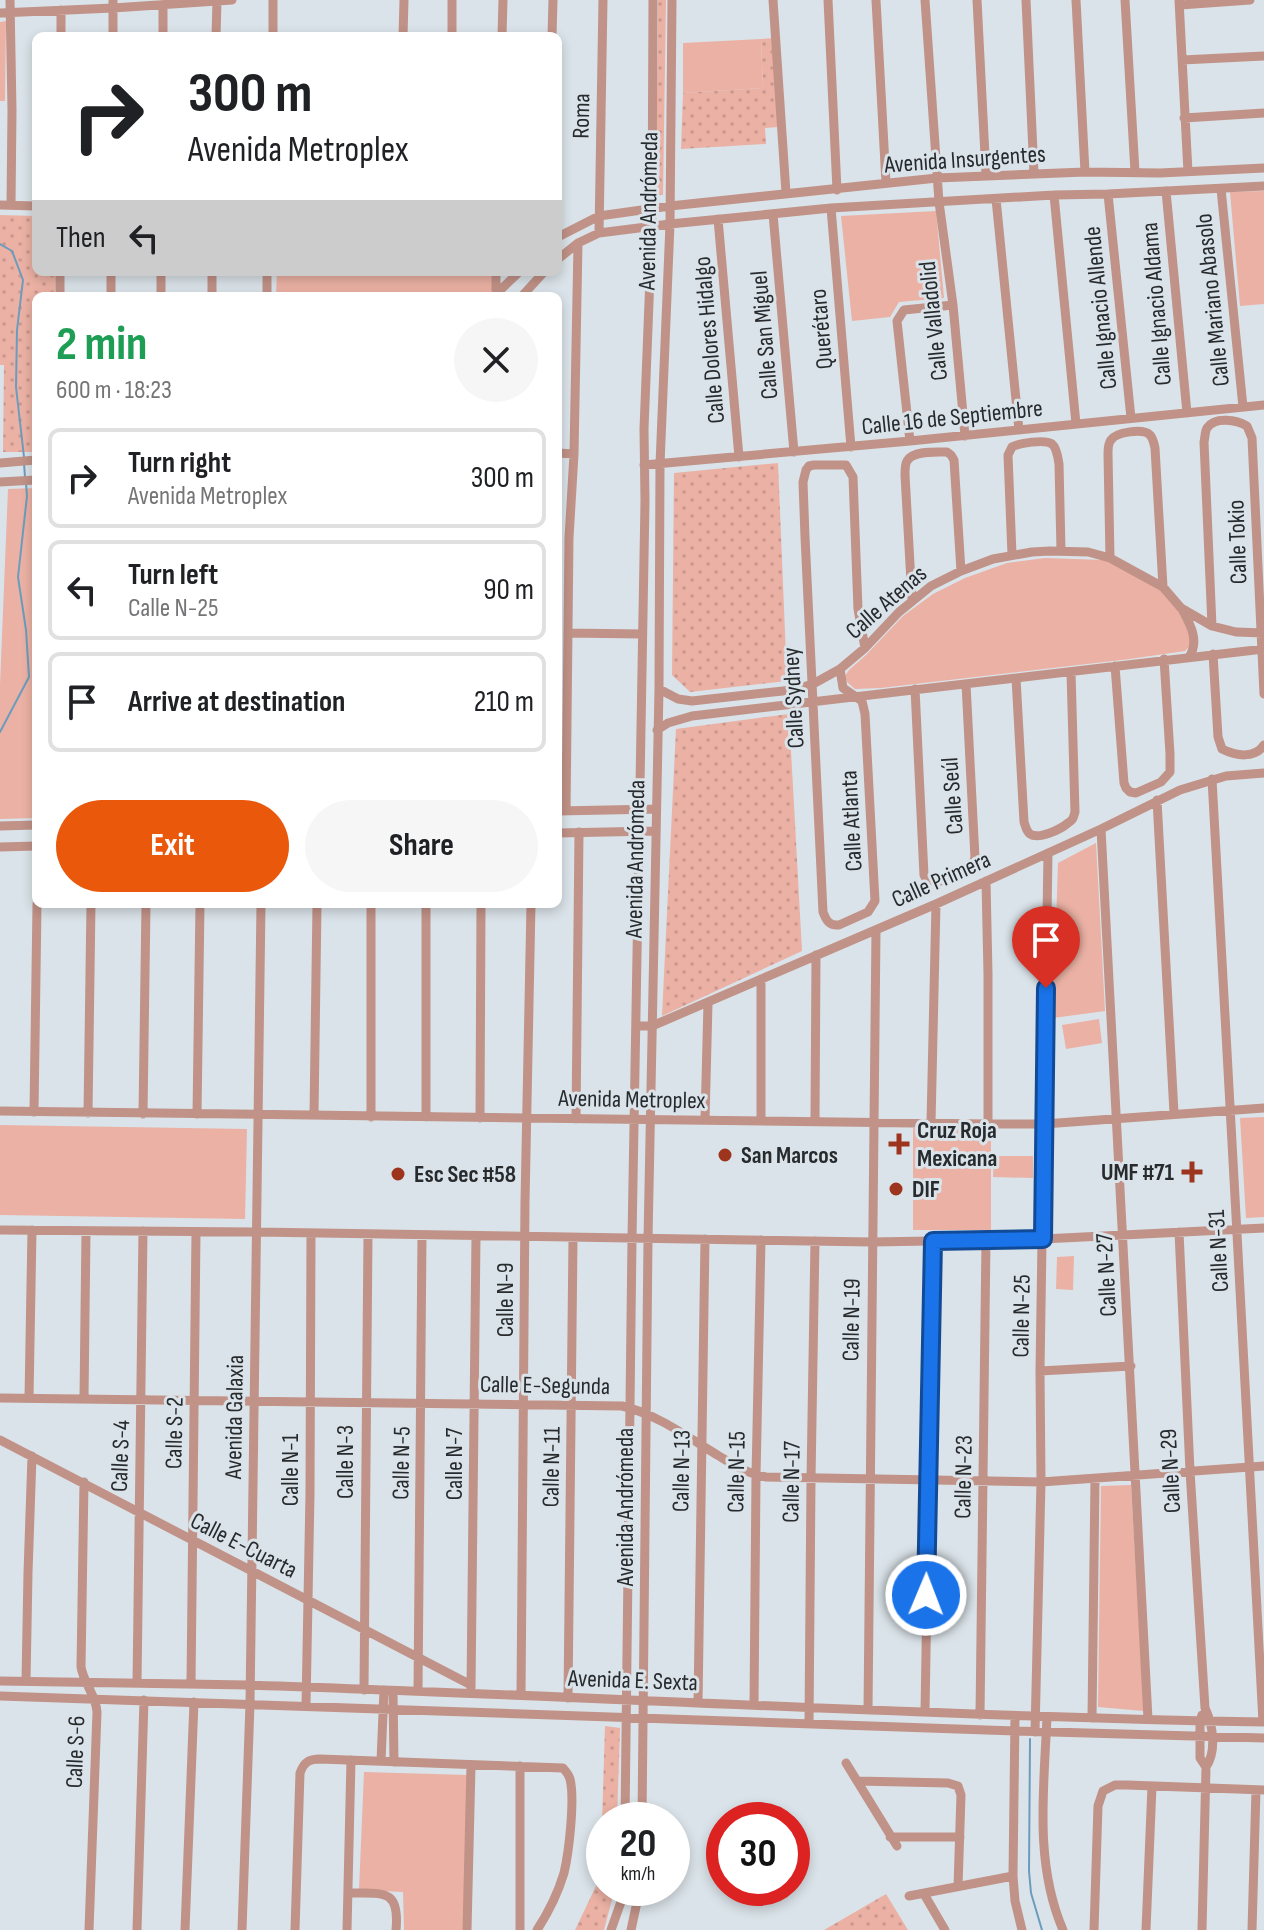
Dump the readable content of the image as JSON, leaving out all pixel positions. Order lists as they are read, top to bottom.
{
  "streets": {
    "street": [
      "Roma",
      "Avenida Insurgentes",
      "Avenida Andrómeda",
      "Calle Mariano Abasolo",
      "Calle Ignacio Aldama",
      "Calle Ignacio Allende",
      "Calle Valladolid",
      "Querétaro",
      "Calle San Miguel",
      "Calle Dolores Hidalgo",
      "Calle 16 de Septiembre",
      "Calle Tokio",
      "Calle Atenas",
      "Calle Sydney",
      "Calle Seúl",
      "Calle Atlanta",
      "Calle Primera",
      "Avenida Metroplex",
      "Calle N-31",
      "Calle N-27",
      "Calle N-9",
      "Calle N-25",
      "Calle N-19",
      "Calle E-Segunda",
      "Avenida Galaxia",
      "Calle S-2",
      "Calle S-4",
      "Calle N-3",
      "Calle N-5",
      "Calle N-7",
      "Calle N-11",
      "Calle N-1",
      "Calle N-13",
      "Calle N-29",
      "Calle N-15",
      "Calle N-23",
      "Calle N-17",
      "Calle E-Cuarta",
      "Avenida E. Sexta",
      "Calle S-6"
    ]
  },
  "crossings": [
    ["Roma", "Avenida Insurgentes"],
    ["Avenida Insurgentes", "Avenida Andrómeda"],
    ["Avenida Insurgentes", "Calle Mariano Abasolo"],
    ["Avenida Insurgentes", "Calle Ignacio Aldama"],
    ["Avenida Insurgentes", "Calle Ignacio Allende"],
    ["Avenida Insurgentes", "Calle Valladolid"],
    ["Avenida Insurgentes", "Querétaro"],
    ["Avenida Insurgentes", "Calle San Miguel"],
    ["Avenida Insurgentes", "Calle Dolores Hidalgo"],
    ["Avenida Andrómeda", "Calle 16 de Septiembre"],
    ["Avenida Andrómeda", "Calle Atenas"],
    ["Avenida Andrómeda", "Calle Primera"],
    ["Avenida Andrómeda", "Avenida Metroplex"],
    ["Avenida Andrómeda", "Calle E-Segunda"],
    ["Avenida Andrómeda", "Avenida E. Sexta"],
    ["Calle Mariano Abasolo", "Calle 16 de Septiembre"],
    ["Calle Ignacio Aldama", "Calle 16 de Septiembre"],
    ["Calle Ignacio Allende", "Calle 16 de Septiembre"],
    ["Calle Valladolid", "Calle 16 de Septiembre"],
    ["Querétaro", "Calle 16 de Septiembre"],
    ["Calle San Miguel", "Calle 16 de Septiembre"],
    ["Calle Dolores Hidalgo", "Calle 16 de Septiembre"],
    ["Calle Tokio", "Calle Atenas"],
    ["Calle Atenas", "Calle Sydney"],
    ["Calle Atenas", "Calle Atlanta"],
    ["Calle Sydney", "Calle Atlanta"],
    ["Calle Primera", "Calle N-31"],
    ["Calle Primera", "Calle N-27"],
    ["Calle Primera", "Calle N-25"],
    ["Calle Primera", "Calle N-19"],
    ["Avenida Metroplex", "Calle N-31"],
    ["Avenida Metroplex", "Calle N-27"],
    ["Avenida Metroplex", "Calle N-9"],
    ["Avenida Metroplex", "Calle N-25"],
    ["Avenida Metroplex", "Calle N-19"],
    ["Avenida Metroplex", "Avenida Galaxia"],
    ["Calle N-31", "Calle E-Segunda"],
    ["Calle N-31", "Avenida E. Sexta"],
    ["Calle N-27", "Calle E-Segunda"],
    ["Calle N-27", "Avenida E. Sexta"],
    ["Calle N-9", "Calle E-Segunda"],
    ["Calle N-9", "Avenida E. Sexta"],
    ["Calle N-25", "Calle E-Segunda"],
    ["Calle N-25", "Avenida E. Sexta"],
    ["Calle N-19", "Calle E-Segunda"],
    ["Calle N-19", "Avenida E. Sexta"],
    ["Calle E-Segunda", "Avenida Galaxia"],
    ["Calle E-Segunda", "Calle S-2"],
    ["Calle E-Segunda", "Calle S-4"],
    ["Calle E-Segunda", "Calle N-3"],
    ["Calle E-Segunda", "Calle N-5"],
    ["Calle E-Segunda", "Calle N-7"],
    ["Calle E-Segunda", "Calle N-11"],
    ["Calle E-Segunda", "Calle N-1"],
    ["Calle E-Segunda", "Calle N-13"],
    ["Calle E-Segunda", "Calle N-29"],
    ["Calle E-Segunda", "Calle N-15"],
    ["Calle E-Segunda", "Calle N-23"],
    ["Calle E-Segunda", "Calle N-17"],
    ["Avenida Galaxia", "Calle E-Cuarta"],
    ["Avenida Galaxia", "Avenida E. Sexta"],
    ["Calle S-2", "Calle E-Cuarta"],
    ["Calle S-2", "Avenida E. Sexta"],
    ["Calle S-4", "Calle E-Cuarta"],
    ["Calle S-4", "Avenida E. Sexta"],
    ["Calle N-3", "Calle E-Cuarta"],
    ["Calle N-3", "Avenida E. Sexta"],
    ["Calle N-5", "Calle E-Cuarta"],
    ["Calle N-5", "Avenida E. Sexta"],
    ["Calle N-7", "Calle E-Cuarta"],
    ["Calle N-7", "Avenida E. Sexta"],
    ["Calle N-11", "Avenida E. Sexta"],
    ["Calle N-1", "Calle E-Cuarta"],
    ["Calle N-1", "Avenida E. Sexta"],
    ["Calle N-13", "Avenida E. Sexta"],
    ["Calle N-29", "Avenida E. Sexta"],
    ["Calle N-15", "Avenida E. Sexta"],
    ["Calle N-23", "Avenida E. Sexta"],
    ["Calle N-17", "Avenida E. Sexta"],
    ["Calle E-Cuarta", "Avenida E. Sexta"],
    ["Calle E-Cuarta", "Calle S-6"],
    ["Avenida E. Sexta", "Calle S-6"]
  ],
  "places": {
    "health": ["Cruz Roja Mexicana", "UMF #71"],
    "other": ["San Marcos", "Esc Sec #58", "DIF"]
  },
  "page": {
    "turn": ["300 m", "Avenida Metroplex"],
    "then": "Then",
    "heading": ["2 min", "600 m · 18:23"],
    "list": [
      {
        "name": "Turn right",
        "note": "Avenida Metroplex",
        "value": "300 m"
      },
      {
        "name": "Turn left",
        "note": "Calle N-25",
        "value": "90 m"
      },
      {
        "name": "Arrive at destination",
        "value": "210 m"
      }
    ],
    "buttons": ["Exit", "Share"],
    "speed": "20 km/h",
    "limit": "30"
  }
}
